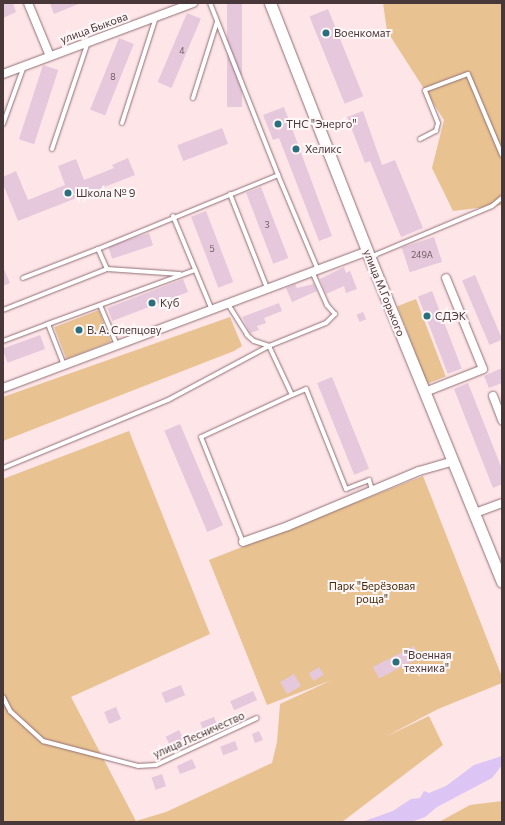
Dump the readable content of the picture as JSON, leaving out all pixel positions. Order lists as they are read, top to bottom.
{
  "streets": {
    "main road": ["улица М.Горького"],
    "street": ["улица Быкова"],
    "lane": ["улица Лесничество"]
  },
  "parks": ["Парк \"Берёзовая роща\""],
  "places": [
    "Военкомат",
    "ТНС \"Энерго\"",
    "Хеликс",
    "Школа № 9",
    "Куб",
    "СДЭК",
    "В. А. Слепцову",
    "\"Военная техника\""
  ],
  "house_numbers": [
    "4",
    "8",
    "3",
    "5",
    "249А"
  ]
}
